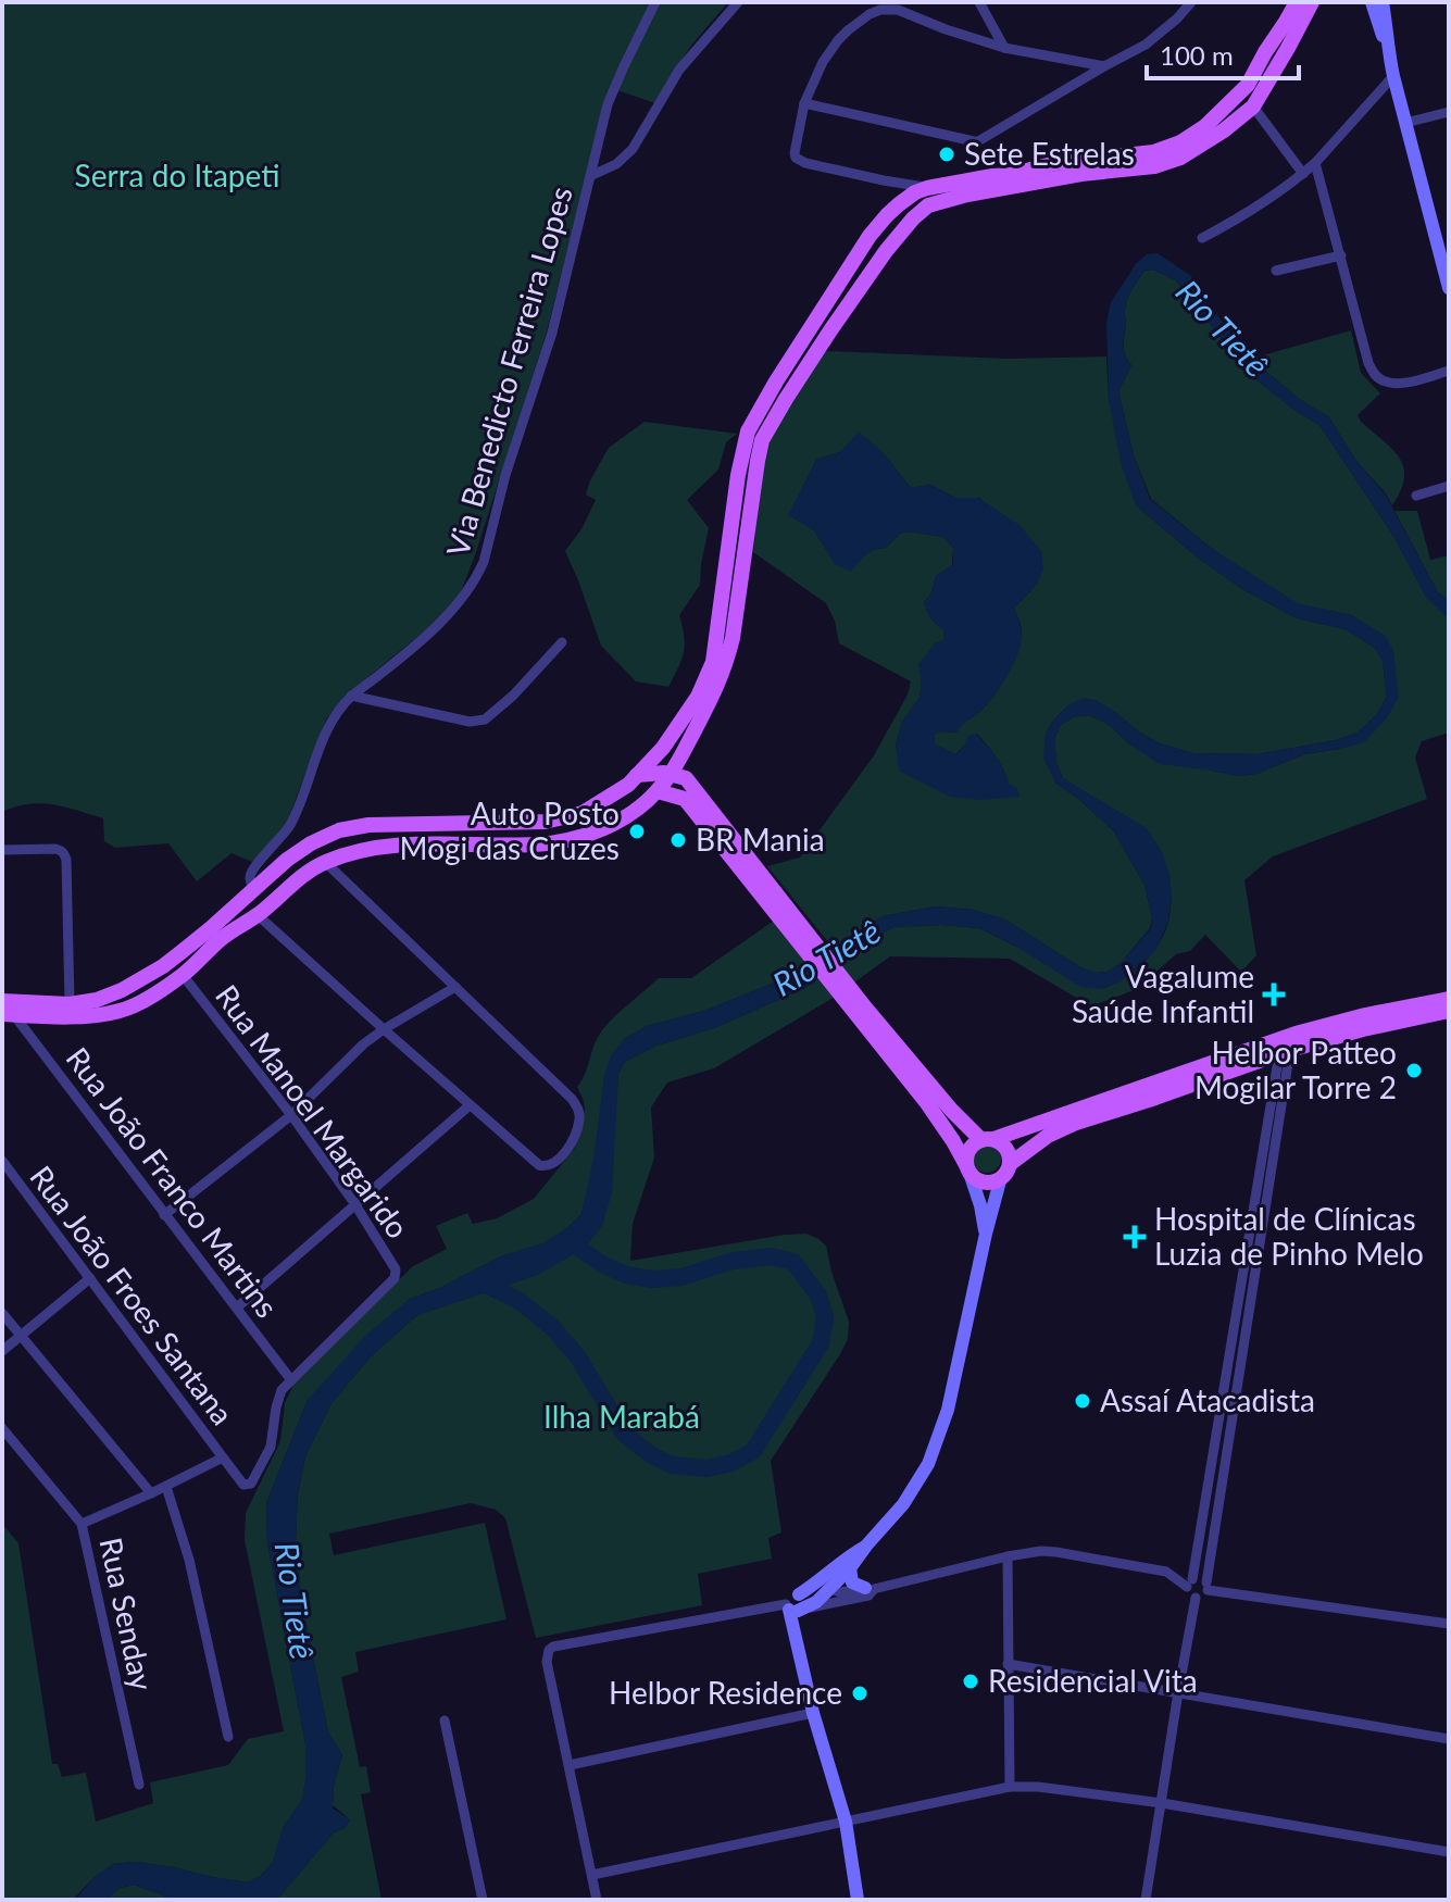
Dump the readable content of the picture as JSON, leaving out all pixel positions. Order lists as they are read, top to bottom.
{
  "streets": {
    "street": [
      "Via Benedicto Ferreira Lopes",
      "Rua Manoel Margarido",
      "Rua João Franco Martins",
      "Rua João Froes Santana",
      "Rua Senday"
    ]
  },
  "crossings": [
    ["Rua Manoel Margarido", "Rua João Franco Martins"],
    ["Rua Manoel Margarido", "Rua João Froes Santana"],
    ["Rua João Franco Martins", "Rua João Froes Santana"]
  ],
  "water": ["Rio Tietê"],
  "parks": ["Serra do Itapeti", "Ilha Marabá"],
  "places": {
    "other": [
      "Sete Estrelas",
      "Auto Posto Mogi das Cruzes",
      "BR Mania",
      "Helbor Patteo Mogilar Torre 2",
      "Assaí Atacadista",
      "Residencial Vita",
      "Helbor Residence"
    ],
    "health": ["Vagalume Saúde Infantil", "Hospital de Clínicas Luzia de Pinho Melo"]
  },
  "scale_bar": "100 m"
}
